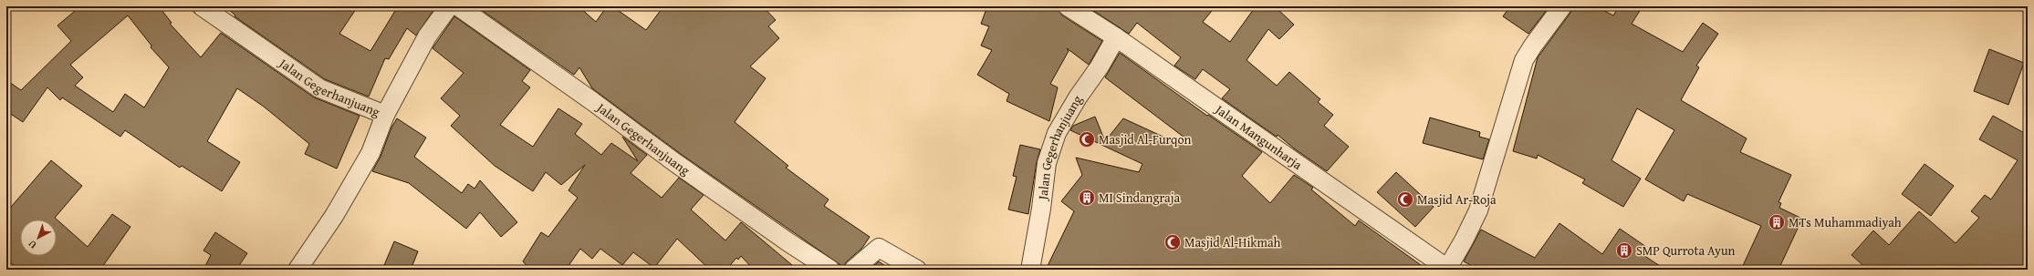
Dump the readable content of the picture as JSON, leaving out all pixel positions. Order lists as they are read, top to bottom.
{
  "streets": {
    "street": ["Jalan Gegerhanjuang", "Jalan Mangunharja"]
  },
  "crossings": [
    ["Jalan Gegerhanjuang", "Jalan Mangunharja"]
  ],
  "places": {
    "mosque": ["Masjid Al-Furqon", "Masjid Ar-Roja", "Masjid Al-Hikmah"],
    "building": ["MI Sindangraja", "MTs Muhammadiyah", "SMP Qurrota Ayun"]
  },
  "north": "bottom left"
}
